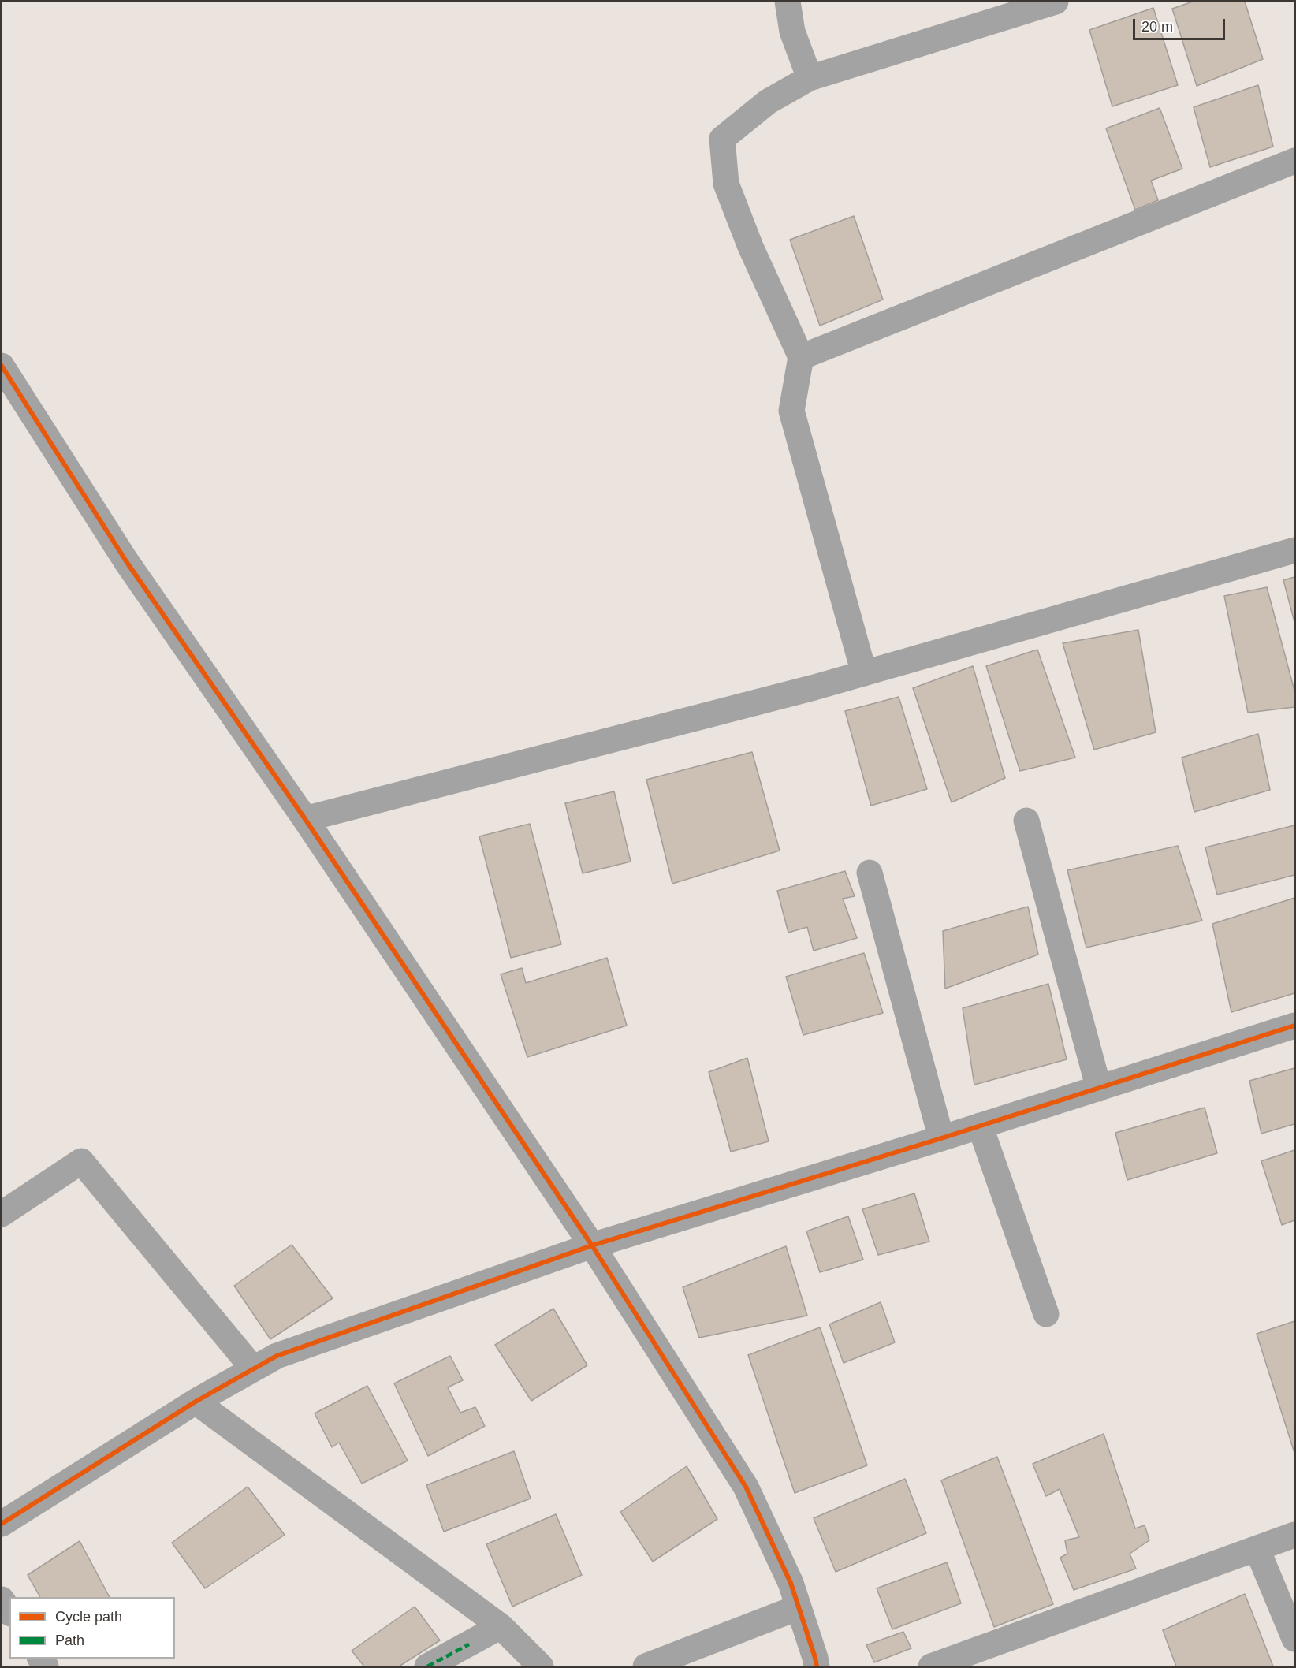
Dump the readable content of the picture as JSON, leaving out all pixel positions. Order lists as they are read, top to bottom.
{
  "legend": ["Cycle path", "Path"],
  "scale_bar": "20 m"
}
